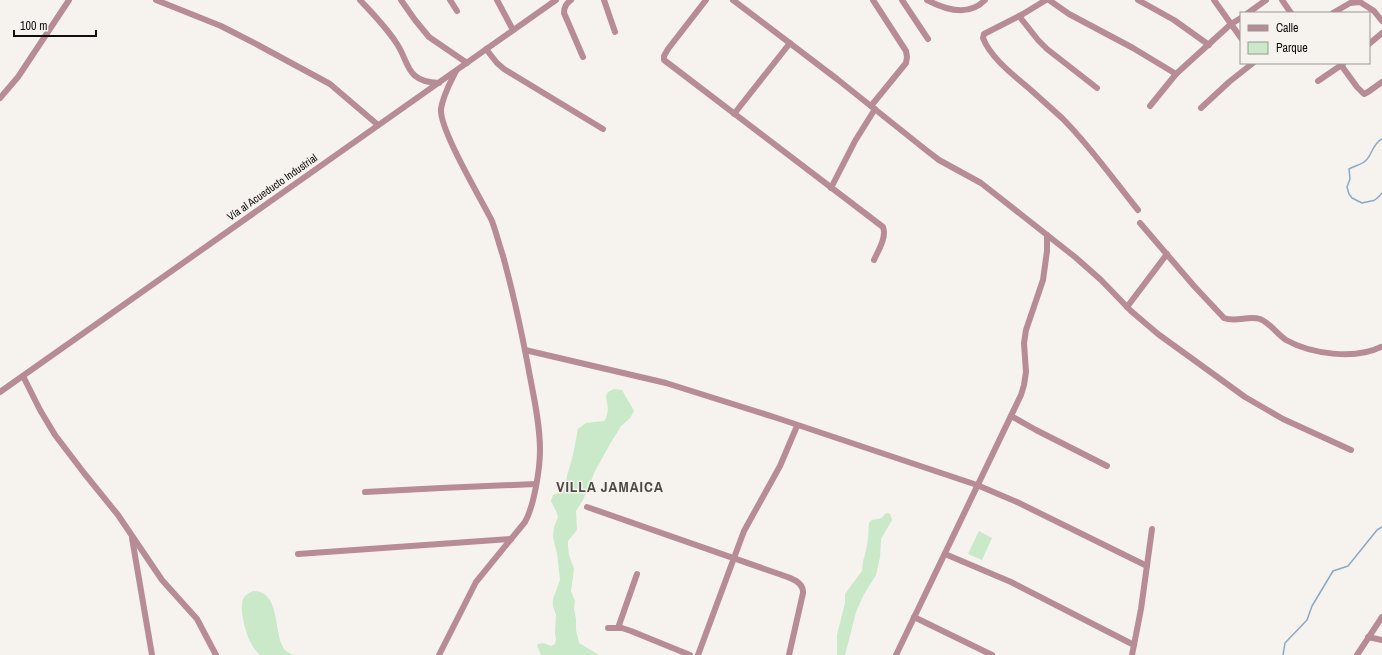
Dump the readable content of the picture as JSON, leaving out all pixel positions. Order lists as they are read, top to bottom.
{
  "streets": {
    "street": ["Vía al Acueducto Industrial"]
  },
  "districts": ["VILLA JAMAICA"],
  "legend": ["Calle", "Parque"],
  "scale_bar": "100 m"
}
